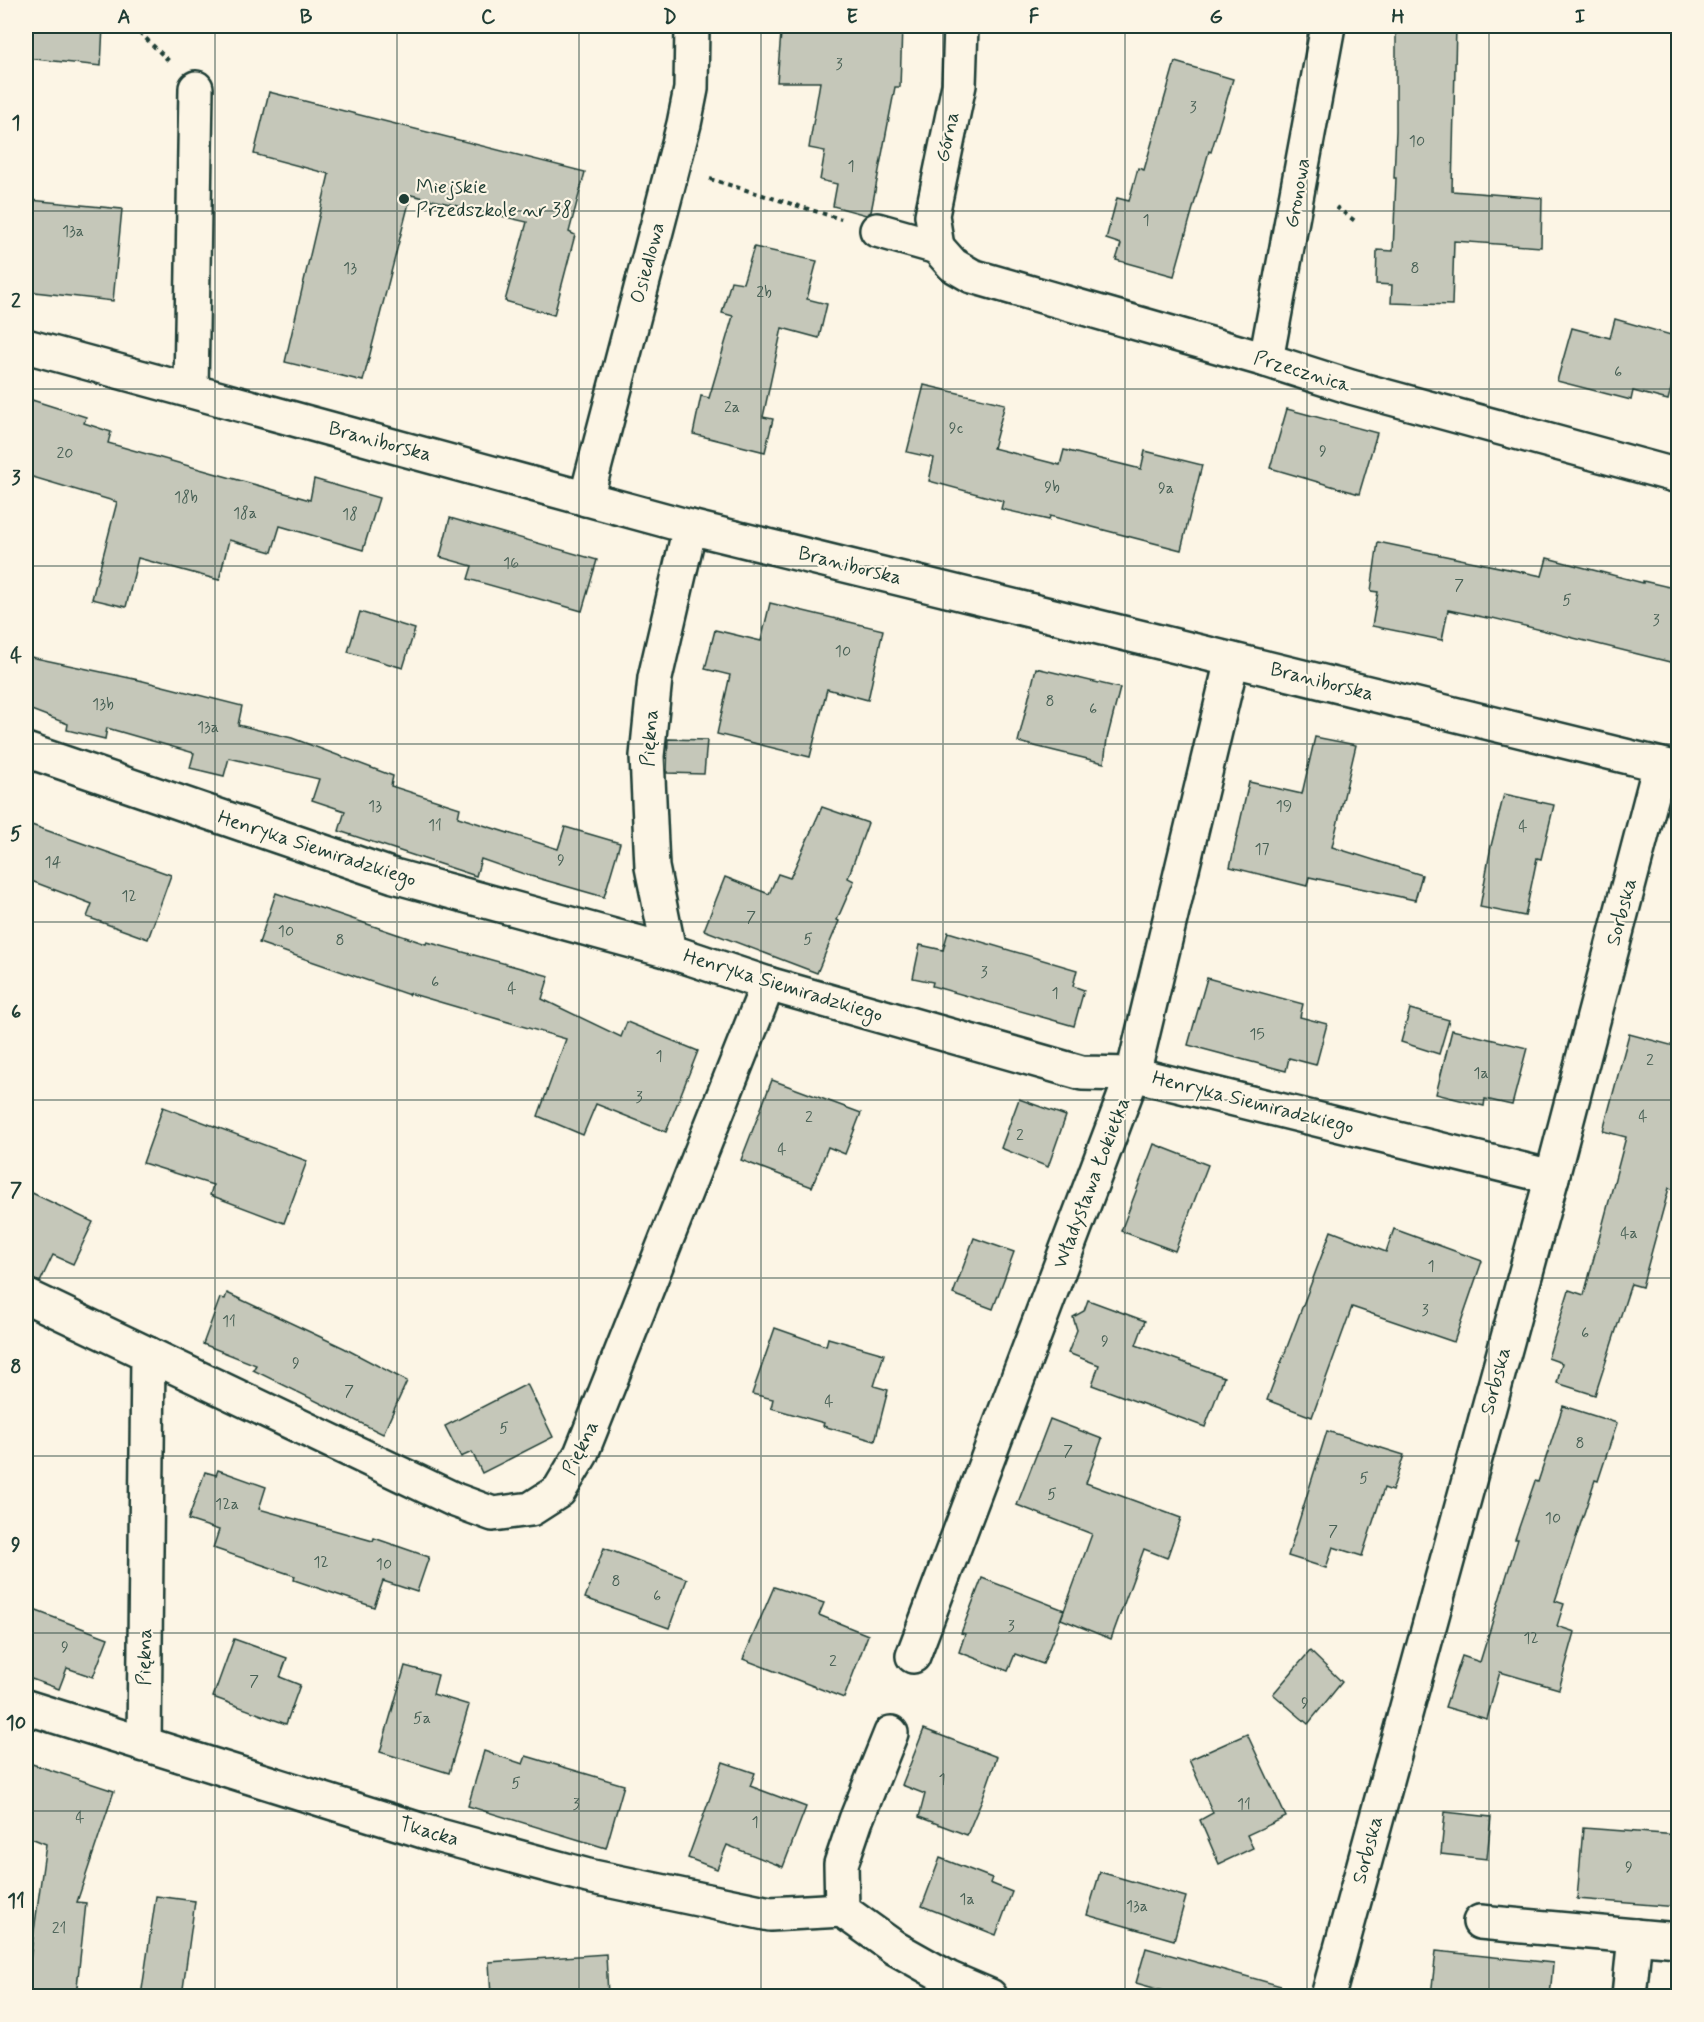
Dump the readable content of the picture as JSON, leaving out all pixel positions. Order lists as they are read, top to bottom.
{
  "streets": {
    "street": [
      "Górna",
      "Gronowa",
      "Osiedlowa",
      "Przecznica",
      "Braniborska",
      "Piękna",
      "Henryka Siemiradzkiego",
      "Sorbska",
      "Władysława Łokietka",
      "Tkacka"
    ]
  },
  "crossings": [
    ["Górna", "Przecznica"],
    ["Gronowa", "Przecznica"],
    ["Osiedlowa", "Braniborska"],
    ["Braniborska", "Piękna"],
    ["Braniborska", "Sorbska"],
    ["Braniborska", "Władysława Łokietka"],
    ["Piękna", "Henryka Siemiradzkiego"],
    ["Piękna", "Tkacka"],
    ["Henryka Siemiradzkiego", "Sorbska"],
    ["Henryka Siemiradzkiego", "Władysława Łokietka"]
  ],
  "places": ["Miejskie Przedszkole nr 38"],
  "house_numbers": [
    "3",
    "3",
    "10",
    "1",
    "1",
    "13a",
    "13",
    "8",
    "2b",
    "6",
    "2a",
    "9c",
    "9",
    "20",
    "9b",
    "9a",
    "18b",
    "18a",
    "18",
    "16",
    "7",
    "5",
    "3",
    "10",
    "8",
    "13b",
    "6",
    "13a",
    "13",
    "19",
    "11",
    "4",
    "17",
    "9",
    "14",
    "12",
    "7",
    "10",
    "5",
    "8",
    "3",
    "6",
    "4",
    "1",
    "15",
    "1",
    "2",
    "1a",
    "3",
    "4",
    "2",
    "2",
    "4",
    "4a",
    "1",
    "3",
    "11",
    "6",
    "9",
    "9",
    "7",
    "4",
    "5",
    "8",
    "7",
    "5",
    "5",
    "12a",
    "10",
    "7",
    "12",
    "10",
    "8",
    "6",
    "3",
    "12",
    "9",
    "2",
    "7",
    "9",
    "5a",
    "1",
    "5",
    "3",
    "11",
    "4",
    "1",
    "9",
    "1a",
    "13a",
    "21"
  ],
  "grid": {
    "columns": [
      "A",
      "B",
      "C",
      "D",
      "E",
      "F",
      "G",
      "H",
      "I"
    ],
    "rows": [
      "1",
      "2",
      "3",
      "4",
      "5",
      "6",
      "7",
      "8",
      "9",
      "10",
      "11"
    ]
  }
}
